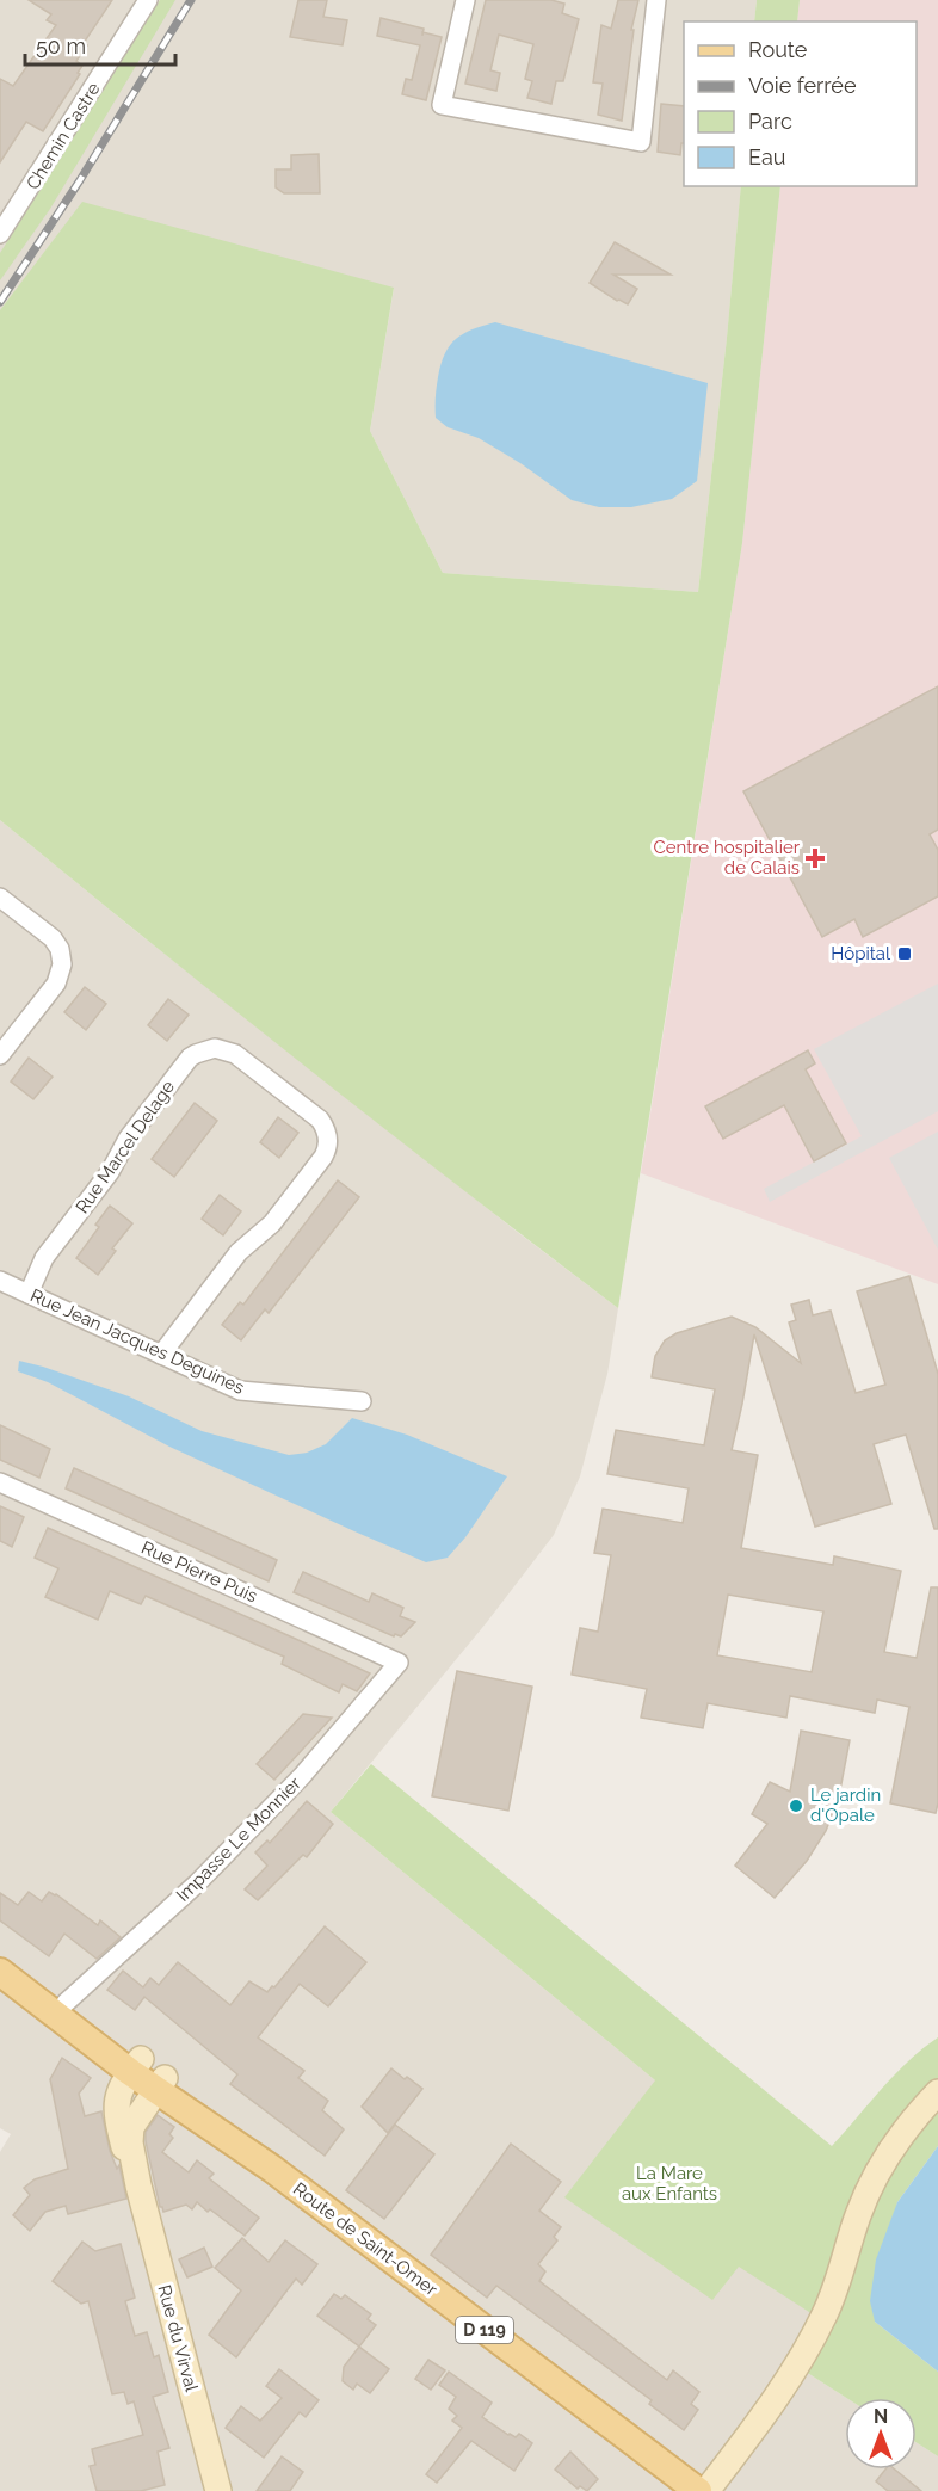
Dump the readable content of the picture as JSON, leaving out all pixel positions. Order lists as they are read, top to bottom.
{
  "streets": {
    "main road": ["Route de Saint-Omer", "D 119"],
    "street": [
      "Chemin Castre",
      "Rue Marcel Delage",
      "Rue Jean Jacques Deguines",
      "Rue Pierre Puis",
      "Impasse Le Monnier",
      "Rue du Virval"
    ]
  },
  "crossings": [
    ["Rue Marcel Delage", "Rue Jean Jacques Deguines"],
    ["Rue Pierre Puis", "Impasse Le Monnier"],
    ["Impasse Le Monnier", "Route de Saint-Omer"],
    ["Route de Saint-Omer", "Rue du Virval"]
  ],
  "parks": ["La Mare aux Enfants"],
  "places": {
    "health": ["Centre hospitalier de Calais"],
    "transit": ["Hôpital"],
    "other": ["Le jardin d'Opale"]
  },
  "legend": [
    "Route",
    "Voie ferrée",
    "Parc",
    "Eau"
  ],
  "scale_bar": "50 m",
  "north": "top"
}
